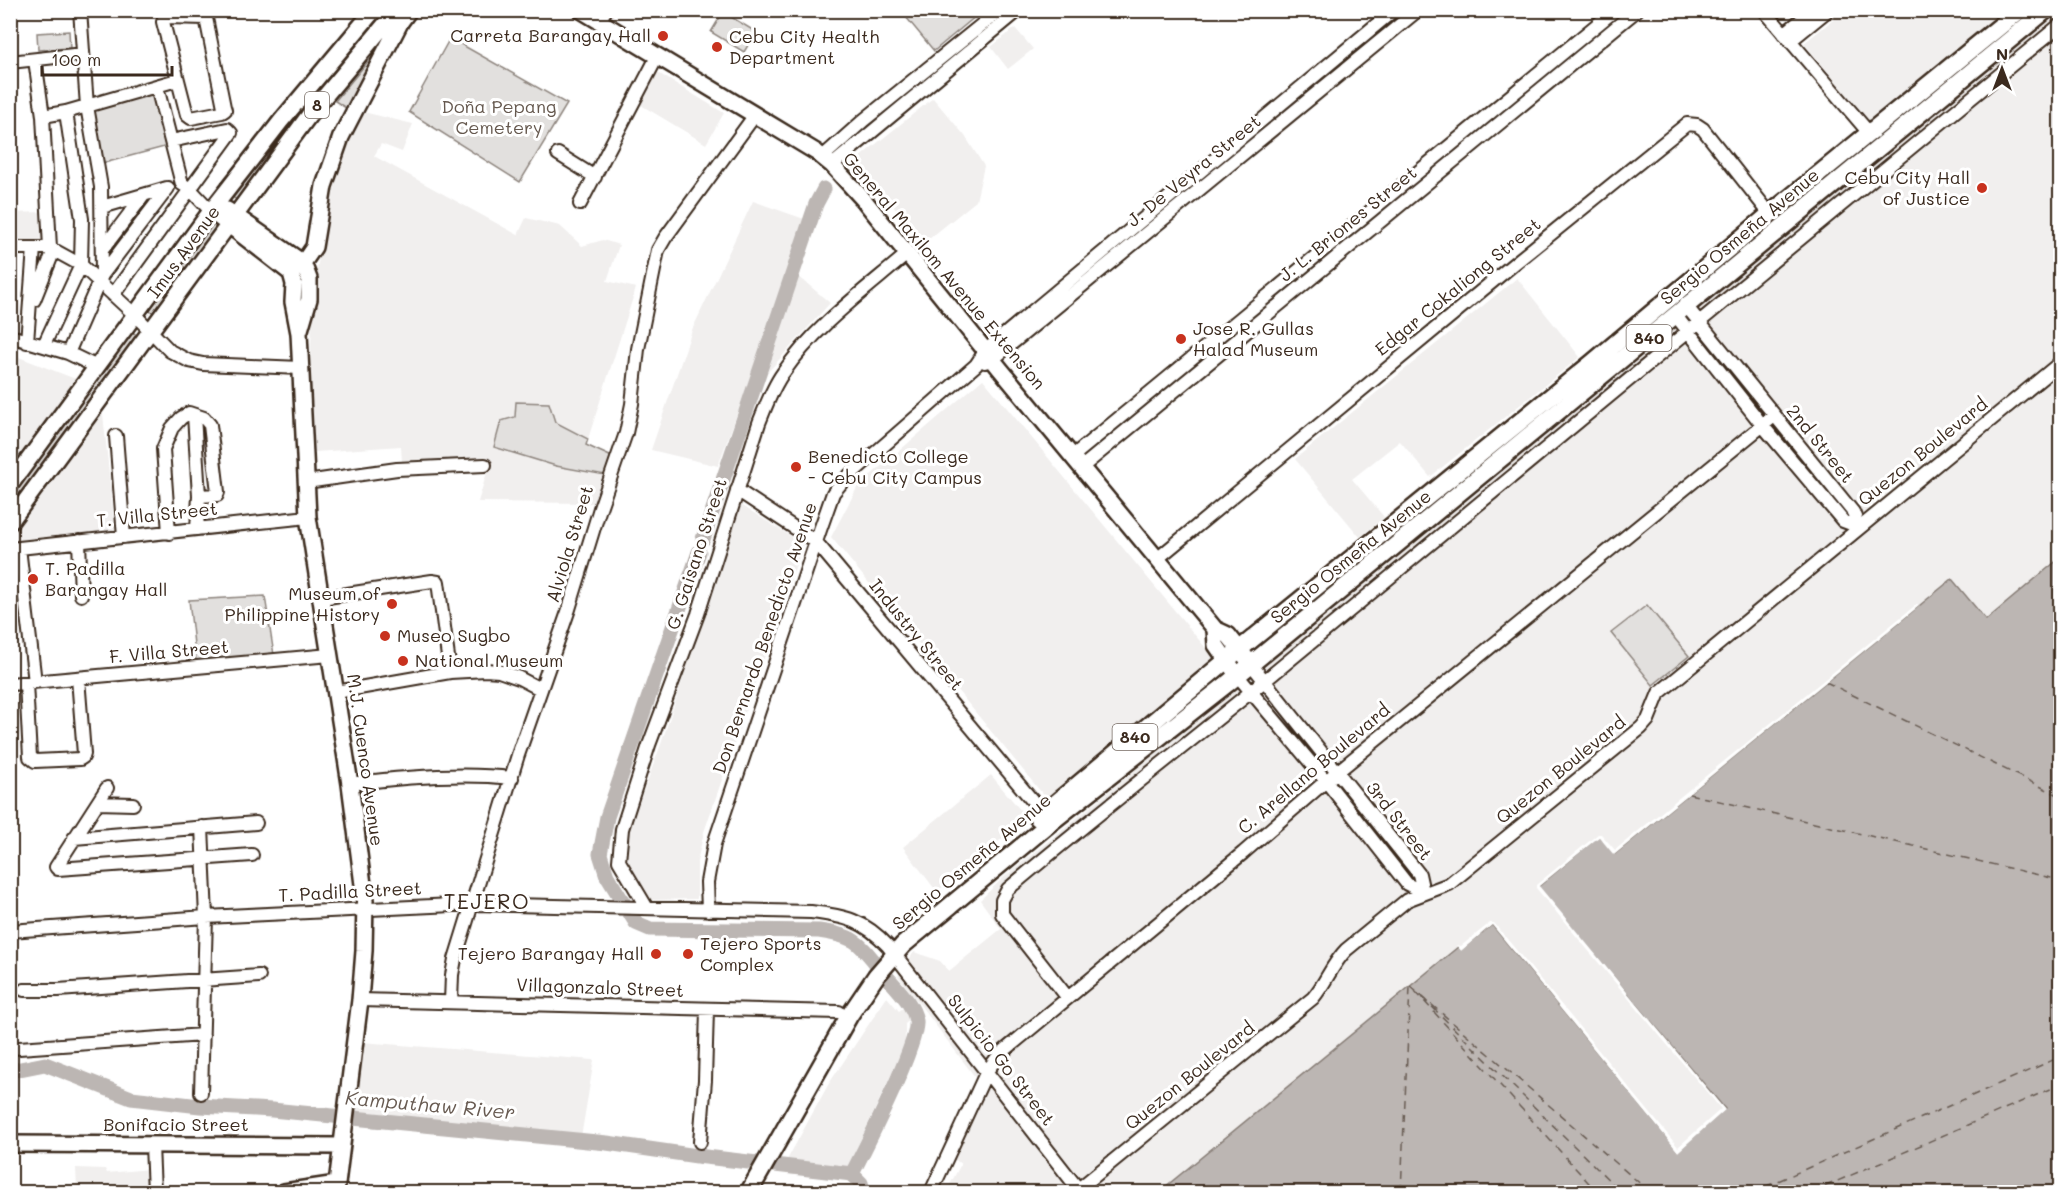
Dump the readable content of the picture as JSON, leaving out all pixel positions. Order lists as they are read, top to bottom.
{
  "streets": {
    "highway": ["Sergio Osmeña Avenue", "840"],
    "main road": [
      "8",
      "Imus Avenue",
      "General Maxilom Avenue Extension",
      "M.J. Cuenco Avenue",
      "Bonifacio Street"
    ],
    "street": [
      "J. De Veyra Street",
      "J. L. Briones Street",
      "Edgar Cokaliong Street",
      "2nd Street",
      "Quezon Boulevard",
      "T. Villa Street",
      "Alviola Street",
      "G. Gaisano Street",
      "Industry Street",
      "Don Bernardo Benedicto Avenue",
      "F. Villa Street",
      "C. Arellano Boulevard",
      "3rd Street",
      "T. Padilla Street",
      "Villagonzalo Street",
      "Sulpicio Go Street"
    ]
  },
  "crossings": [
    ["8", "M.J. Cuenco Avenue"],
    ["J. De Veyra Street", "General Maxilom Avenue Extension"],
    ["J. De Veyra Street", "Don Bernardo Benedicto Avenue"],
    ["J. L. Briones Street", "General Maxilom Avenue Extension"],
    ["Sergio Osmeña Avenue", "General Maxilom Avenue Extension"],
    ["Sergio Osmeña Avenue", "Edgar Cokaliong Street"],
    ["Sergio Osmeña Avenue", "2nd Street"],
    ["Sergio Osmeña Avenue", "Industry Street"],
    ["Sergio Osmeña Avenue", "3rd Street"],
    ["Sergio Osmeña Avenue", "T. Padilla Street"],
    ["Sergio Osmeña Avenue", "Villagonzalo Street"],
    ["Sergio Osmeña Avenue", "Sulpicio Go Street"],
    ["General Maxilom Avenue Extension", "Edgar Cokaliong Street"],
    ["General Maxilom Avenue Extension", "Alviola Street"],
    ["General Maxilom Avenue Extension", "G. Gaisano Street"],
    ["General Maxilom Avenue Extension", "Don Bernardo Benedicto Avenue"],
    ["General Maxilom Avenue Extension", "3rd Street"],
    ["2nd Street", "Quezon Boulevard"],
    ["2nd Street", "C. Arellano Boulevard"],
    ["Quezon Boulevard", "3rd Street"],
    ["Quezon Boulevard", "Sulpicio Go Street"],
    ["T. Villa Street", "M.J. Cuenco Avenue"],
    ["Alviola Street", "T. Padilla Street"],
    ["Alviola Street", "Villagonzalo Street"],
    ["G. Gaisano Street", "Industry Street"],
    ["G. Gaisano Street", "T. Padilla Street"],
    ["Industry Street", "Don Bernardo Benedicto Avenue"],
    ["Don Bernardo Benedicto Avenue", "T. Padilla Street"],
    ["F. Villa Street", "M.J. Cuenco Avenue"],
    ["M.J. Cuenco Avenue", "T. Padilla Street"],
    ["M.J. Cuenco Avenue", "Villagonzalo Street"],
    ["M.J. Cuenco Avenue", "Bonifacio Street"],
    ["C. Arellano Boulevard", "3rd Street"],
    ["C. Arellano Boulevard", "Sulpicio Go Street"],
    ["T. Padilla Street", "Sulpicio Go Street"]
  ],
  "districts": ["TEJERO"],
  "water": ["Kamputhaw River"],
  "parks": ["Doña Pepang Cemetery"],
  "places": [
    "Carreta Barangay Hall",
    "Cebu City Health Department",
    "Cebu City Hall of Justice",
    "Jose R. Gullas Halad Museum",
    "Benedicto College - Cebu City Campus",
    "T. Padilla Barangay Hall",
    "Museum of Philippine History",
    "Museo Sugbo",
    "National Museum",
    "Tejero Barangay Hall",
    "Tejero Sports Complex"
  ],
  "scale_bar": "100 m",
  "north": "top"
}
